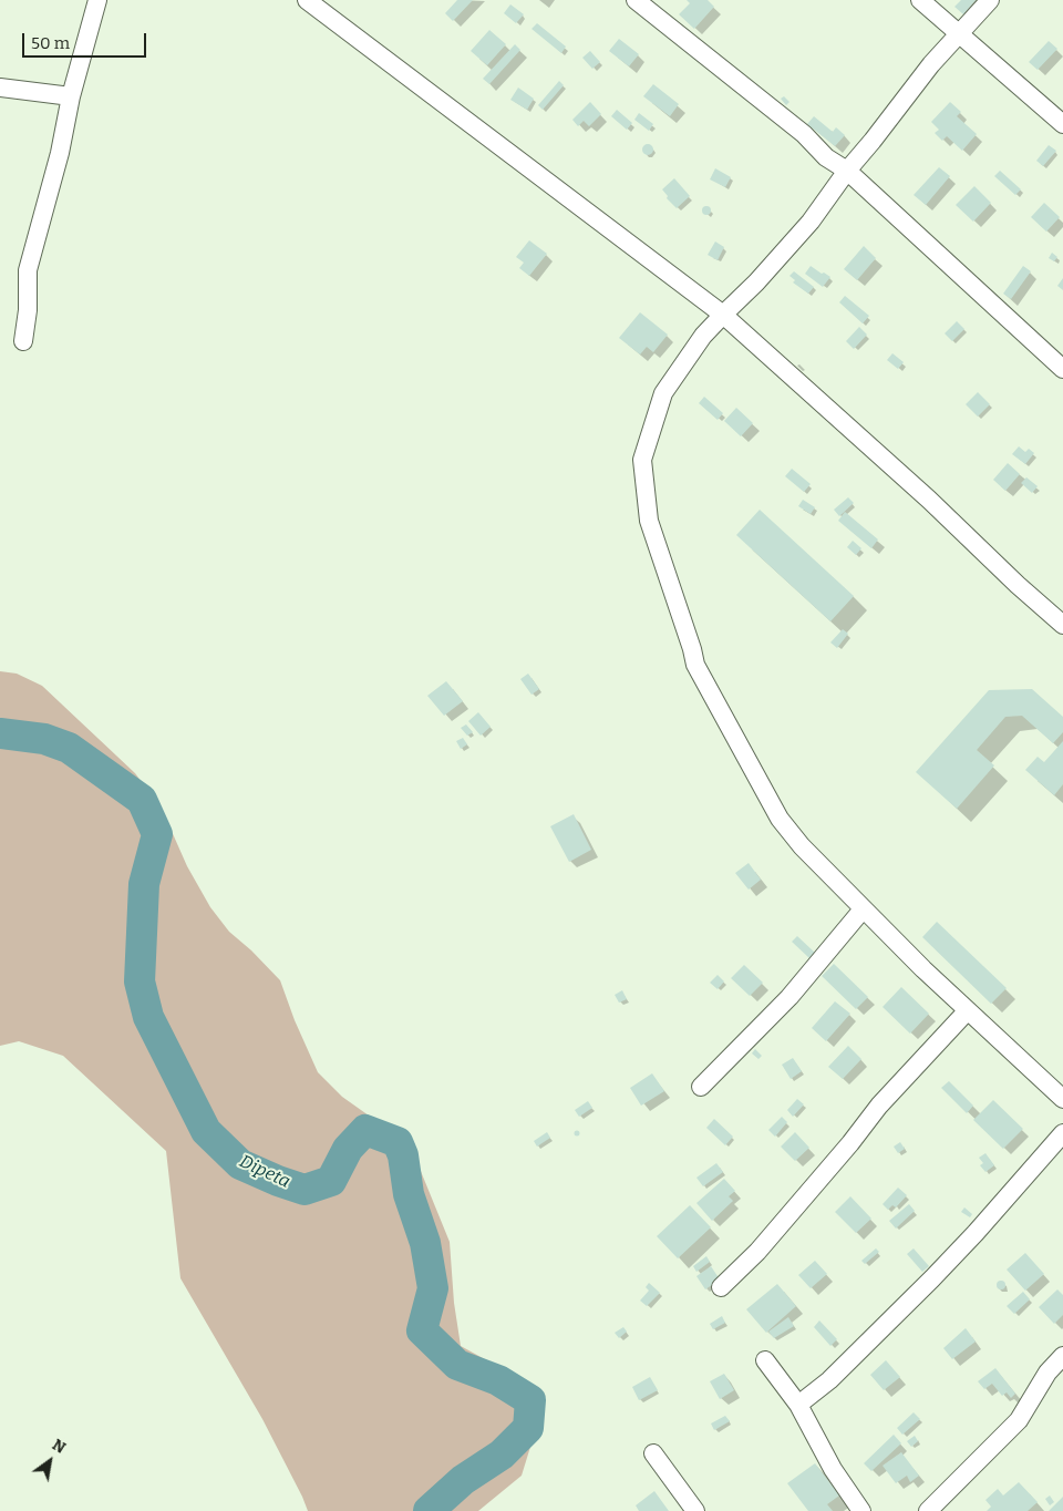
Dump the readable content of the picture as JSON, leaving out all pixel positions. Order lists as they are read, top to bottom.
{
  "water": ["Dipeta"],
  "scale_bar": "50 m",
  "north": "top right"
}
